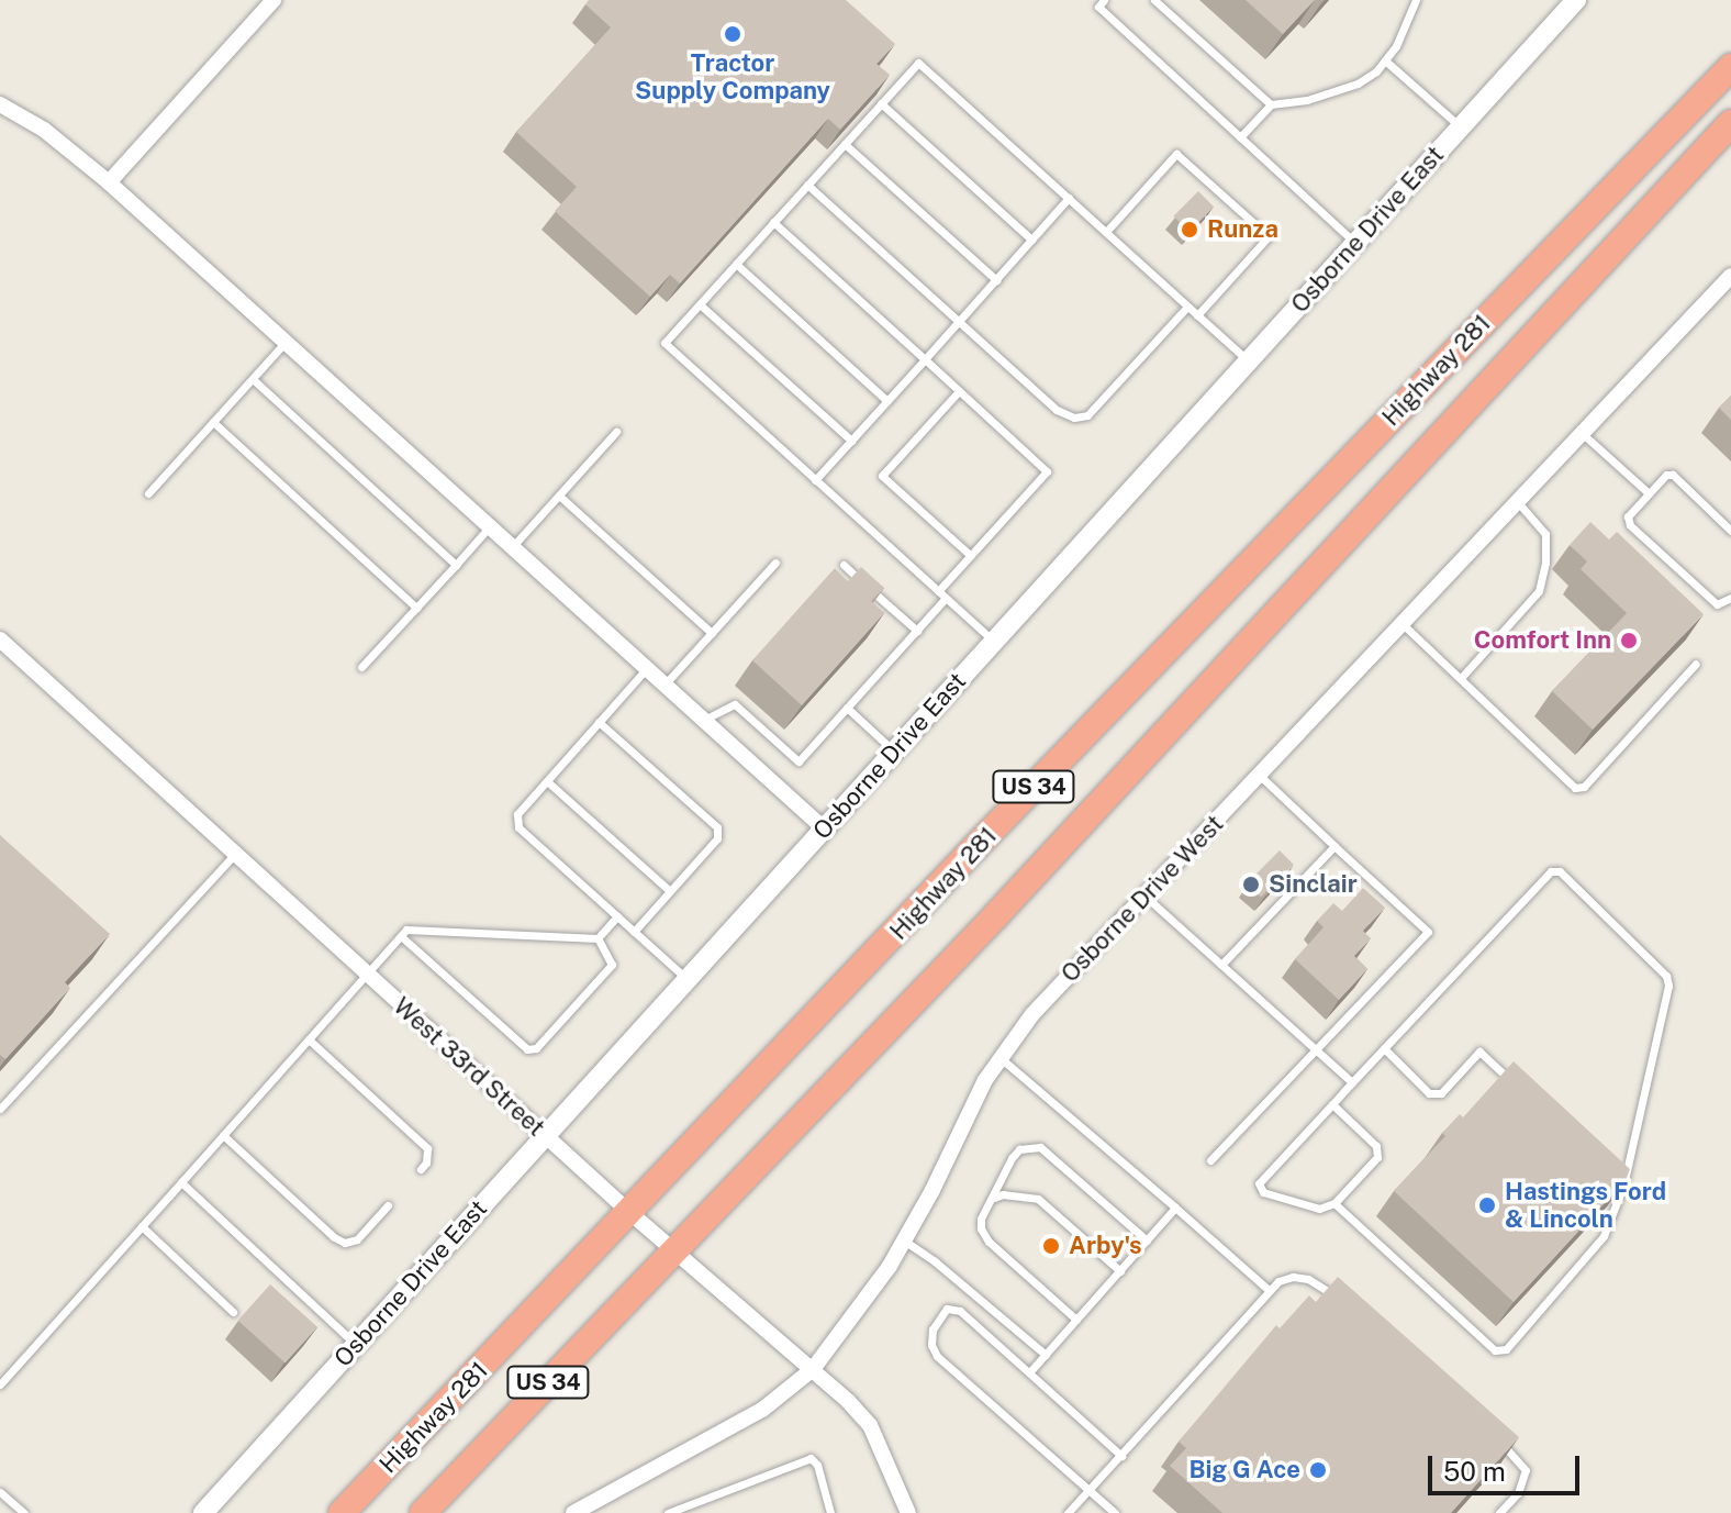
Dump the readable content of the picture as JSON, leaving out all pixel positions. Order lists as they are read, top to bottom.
{
  "streets": {
    "highway": ["Highway 281", "US 34"],
    "street": ["Osborne Drive East", "Osborne Drive West", "West 33rd Street"]
  },
  "crossings": [
    ["Osborne Drive East", "West 33rd Street"],
    ["Highway 281", "West 33rd Street"],
    ["Osborne Drive West", "West 33rd Street"]
  ],
  "places": [
    "Tractor Supply Company",
    "Runza",
    "Comfort Inn",
    "Sinclair",
    "Hastings Ford & Lincoln",
    "Arby's",
    "Big G Ace"
  ],
  "scale_bar": "50 m"
}
